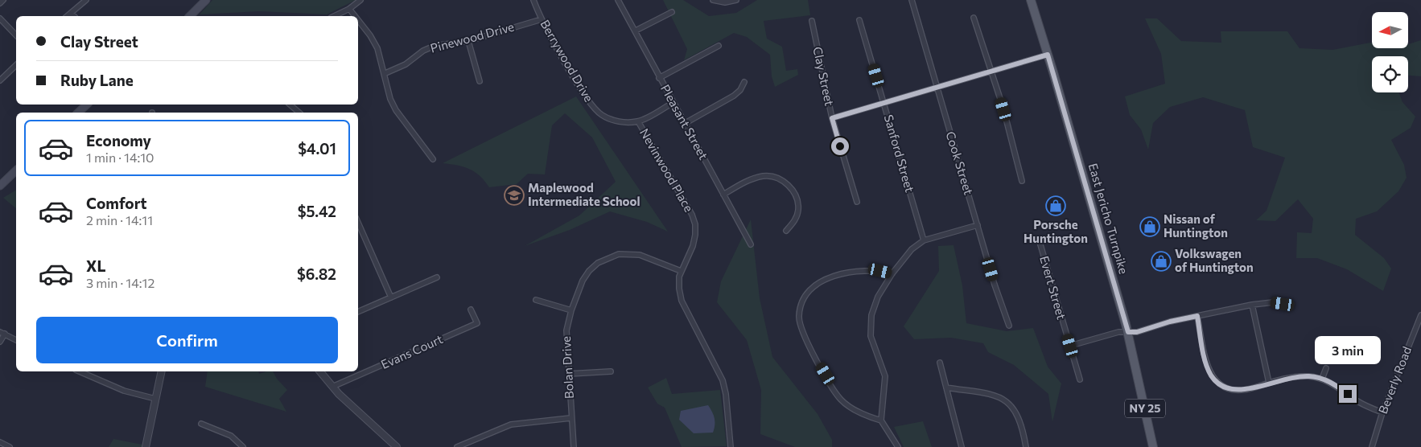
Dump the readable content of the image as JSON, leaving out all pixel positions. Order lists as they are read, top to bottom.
{
  "streets": {
    "main road": ["East Jericho Turnpike", "NY 25"],
    "street": [
      "Pinewood Drive",
      "Berrywood Drive",
      "Clay Street",
      "Pleasant Street",
      "Sanford Street",
      "Cook Street",
      "Nevinwood Place",
      "Evert Street",
      "Evans Court",
      "Bolan Drive",
      "Beverly Road"
    ]
  },
  "crossings": [
    ["Pinewood Drive", "Berrywood Drive"],
    ["Berrywood Drive", "Pleasant Street"],
    ["Berrywood Drive", "Nevinwood Place"],
    ["Nevinwood Place", "Bolan Drive"]
  ],
  "places": {
    "school or university": ["Maplewood Intermediate School"],
    "shop": ["Porsche Huntington", "Nissan of Huntington", "Volkswagen of Huntington"]
  },
  "north": "left",
  "page": {
    "banner": ["Clay Street", "Ruby Lane"],
    "list": [
      {
        "name": "Economy",
        "note": "1 min · 14:10",
        "value": "$4.01"
      },
      {
        "name": "Comfort",
        "note": "2 min · 14:11",
        "value": "$5.42"
      },
      {
        "name": "XL",
        "note": "3 min · 14:12",
        "value": "$6.82"
      }
    ],
    "buttons": "Confirm",
    "bubble": "3 min"
  }
}
